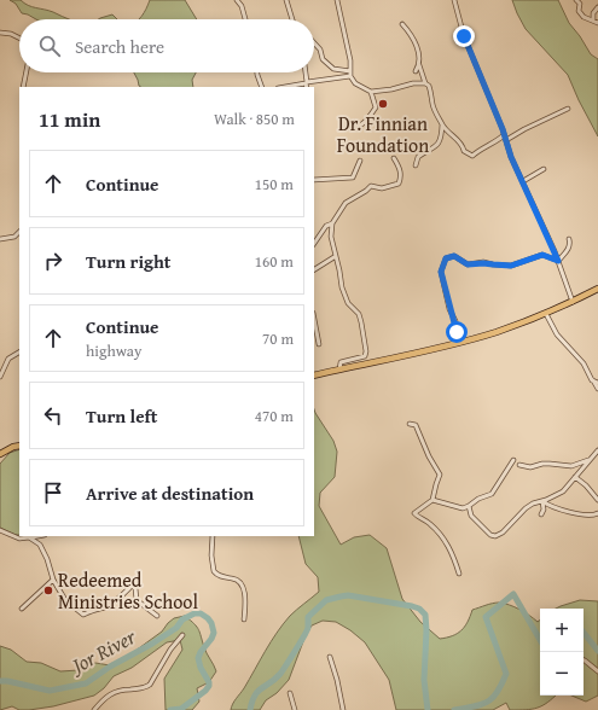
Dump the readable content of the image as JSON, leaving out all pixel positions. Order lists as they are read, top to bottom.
{
  "water": ["Jor River"],
  "places": ["Dr. Finnian Foundation", "Redeemed Ministries School"],
  "page": {
    "search": "Search here",
    "heading": ["11 min", "Walk · 850 m"],
    "list": [
      ["Continue", "150 m"],
      ["Turn right", "160 m"],
      ["Continue", "highway", "70 m"],
      ["Turn left", "470 m"],
      "Arrive at destination"
    ],
    "map_buttons": ["+", "−"]
  }
}
